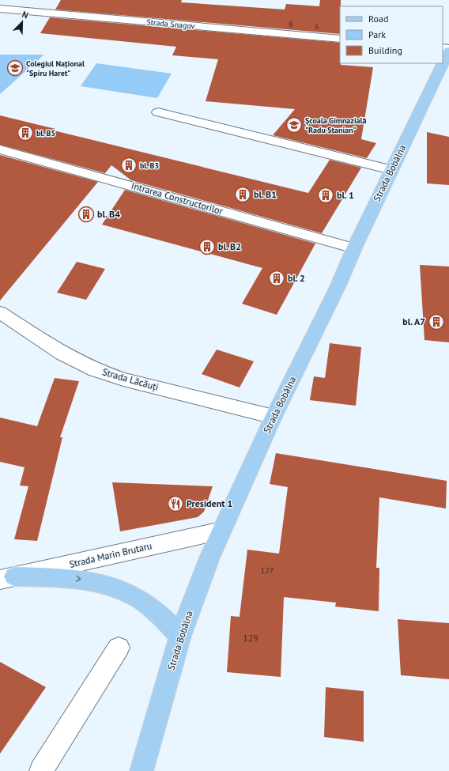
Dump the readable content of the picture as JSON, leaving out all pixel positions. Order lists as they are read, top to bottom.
{
  "streets": {
    "main road": ["Strada Bobâlna"],
    "street": [
      "Strada Snagov",
      "Intrarea Constructorilor",
      "Strada Lăcăuți",
      "Strada Marin Brutaru"
    ]
  },
  "crossings": [
    ["Strada Bobâlna", "Intrarea Constructorilor"],
    ["Strada Bobâlna", "Strada Lăcăuți"],
    ["Strada Bobâlna", "Strada Marin Brutaru"]
  ],
  "places": {
    "school or university": ["Colegiul Național \"Spiru Haret\"", "Școala Gimnazială \"Radu Stanian\""],
    "building": [
      "bl. B5",
      "bl. B3",
      "bl. B1",
      "bl. 1",
      "bl. B4",
      "bl. B2",
      "bl. 2",
      "bl. A7"
    ],
    "restaurant": ["President 1"]
  },
  "house_numbers": [
    "8",
    "6",
    "127",
    "129"
  ],
  "legend": ["Road", "Park", "Building"],
  "north": "top right"
}
